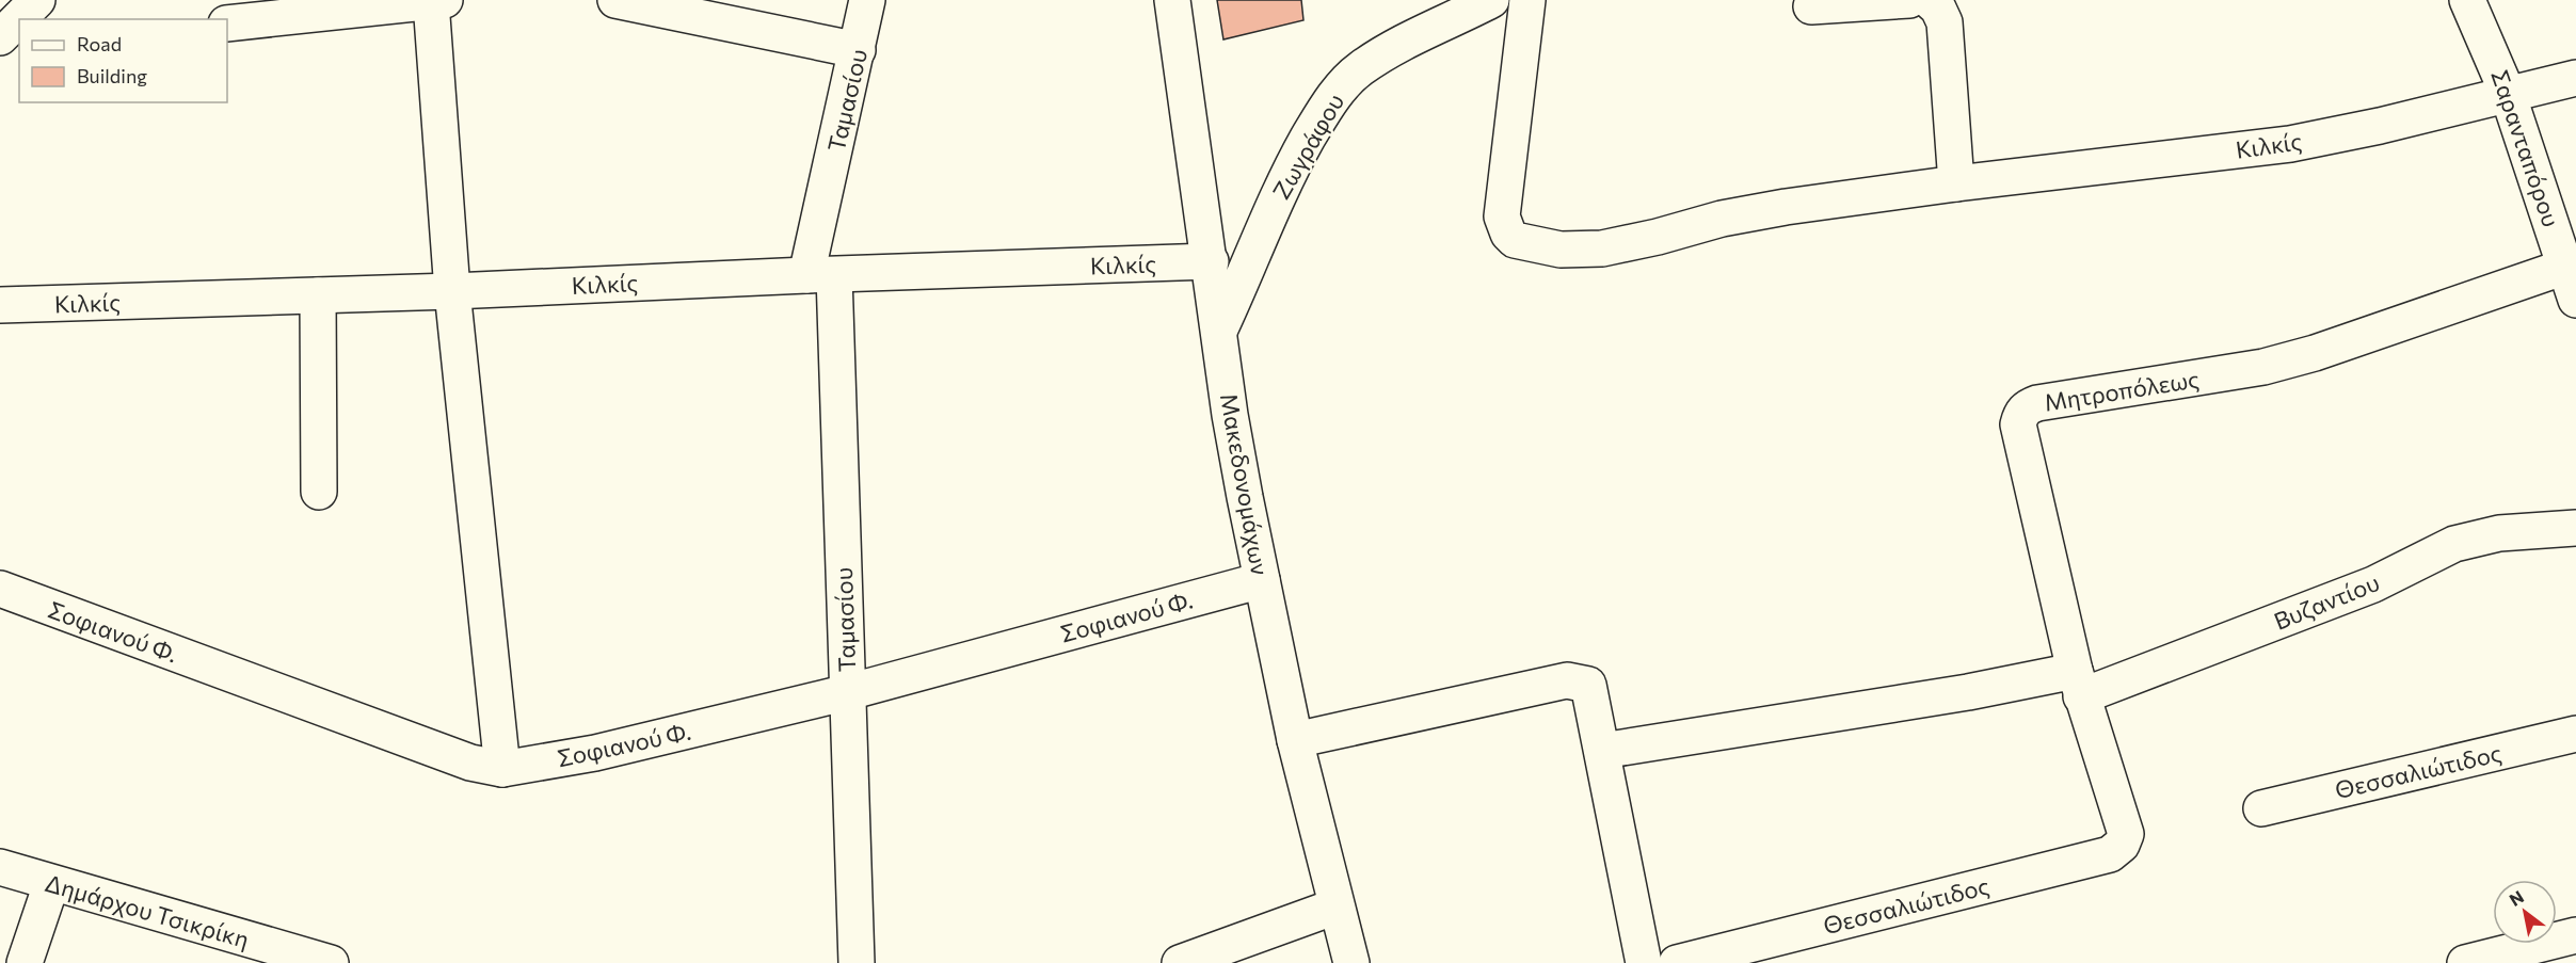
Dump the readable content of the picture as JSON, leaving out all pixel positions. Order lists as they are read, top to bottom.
{
  "streets": {
    "street": [
      "Ταμασίου",
      "Κιλκίς",
      "Ζωγράφου",
      "Σαρανταπόρου",
      "Μητροπόλεως",
      "Μακεδονομάχων",
      "Βυζαντίου",
      "Σοφιανού Φ.",
      "Θεσσαλιώτιδος",
      "Δημάρχου Τσικρίκη"
    ]
  },
  "crossings": [
    ["Ταμασίου", "Κιλκίς"],
    ["Ταμασίου", "Σοφιανού Φ."],
    ["Κιλκίς", "Σαρανταπόρου"],
    ["Κιλκίς", "Μακεδονομάχων"],
    ["Ζωγράφου", "Μακεδονομάχων"],
    ["Σαρανταπόρου", "Μητροπόλεως"],
    ["Μητροπόλεως", "Βυζαντίου"],
    ["Μητροπόλεως", "Θεσσαλιώτιδος"],
    ["Μακεδονομάχων", "Σοφιανού Φ."]
  ],
  "legend": ["Road", "Building"],
  "north": "top left"
}
